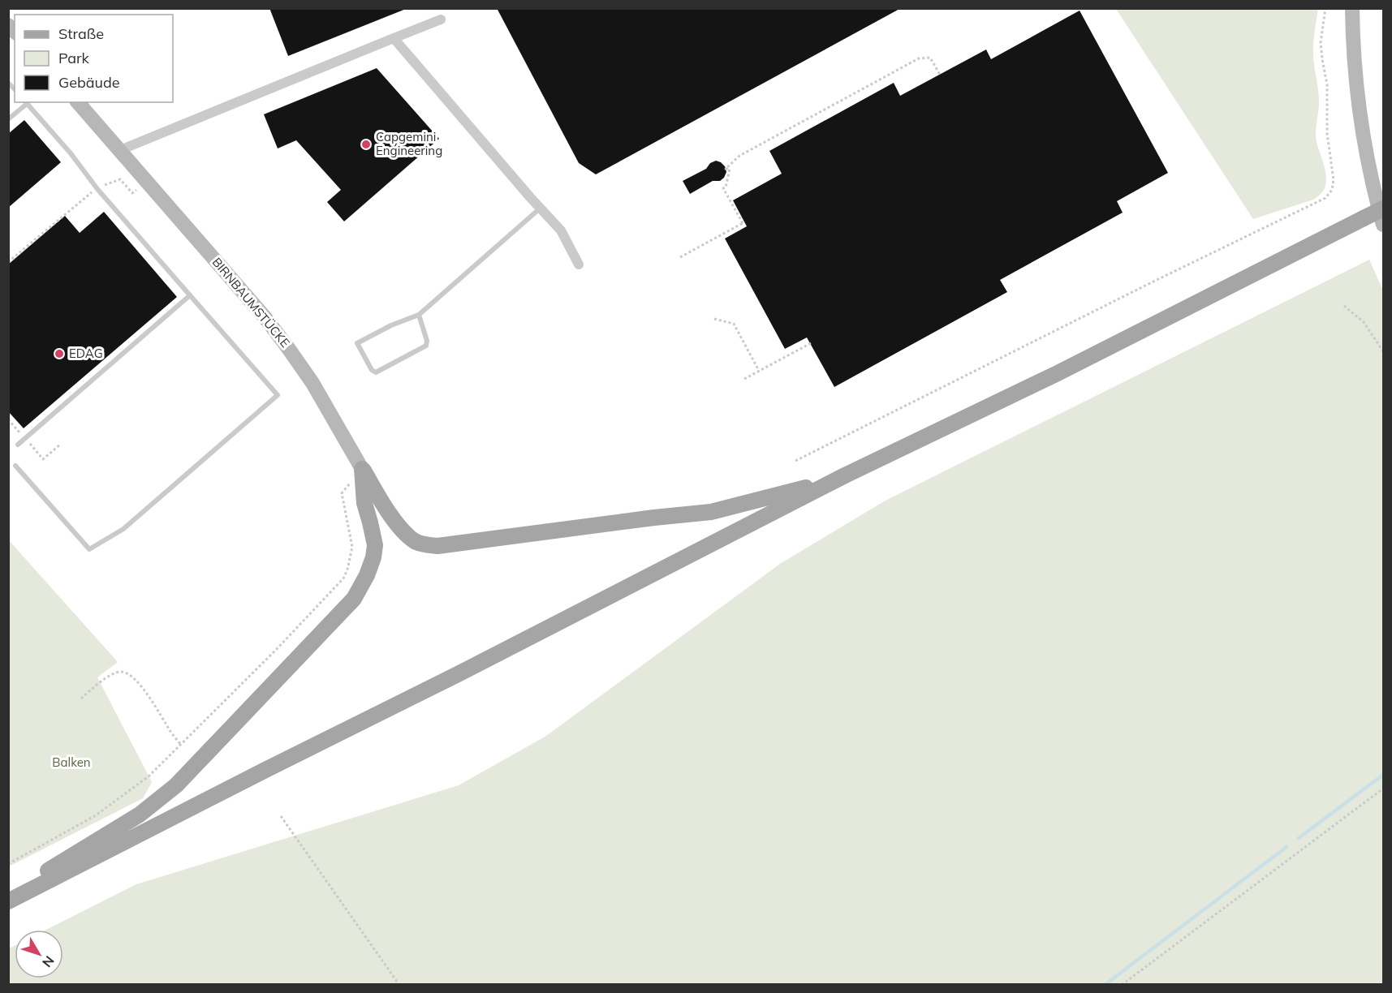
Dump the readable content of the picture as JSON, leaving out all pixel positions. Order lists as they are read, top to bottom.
{
  "streets": {
    "street": ["BIRNBAUMSTÜCKE"]
  },
  "parks": ["Balken"],
  "places": ["Capgemini Engineering", "EDAG"],
  "legend": ["Straße", "Park", "Gebäude"],
  "north": "bottom right"
}
